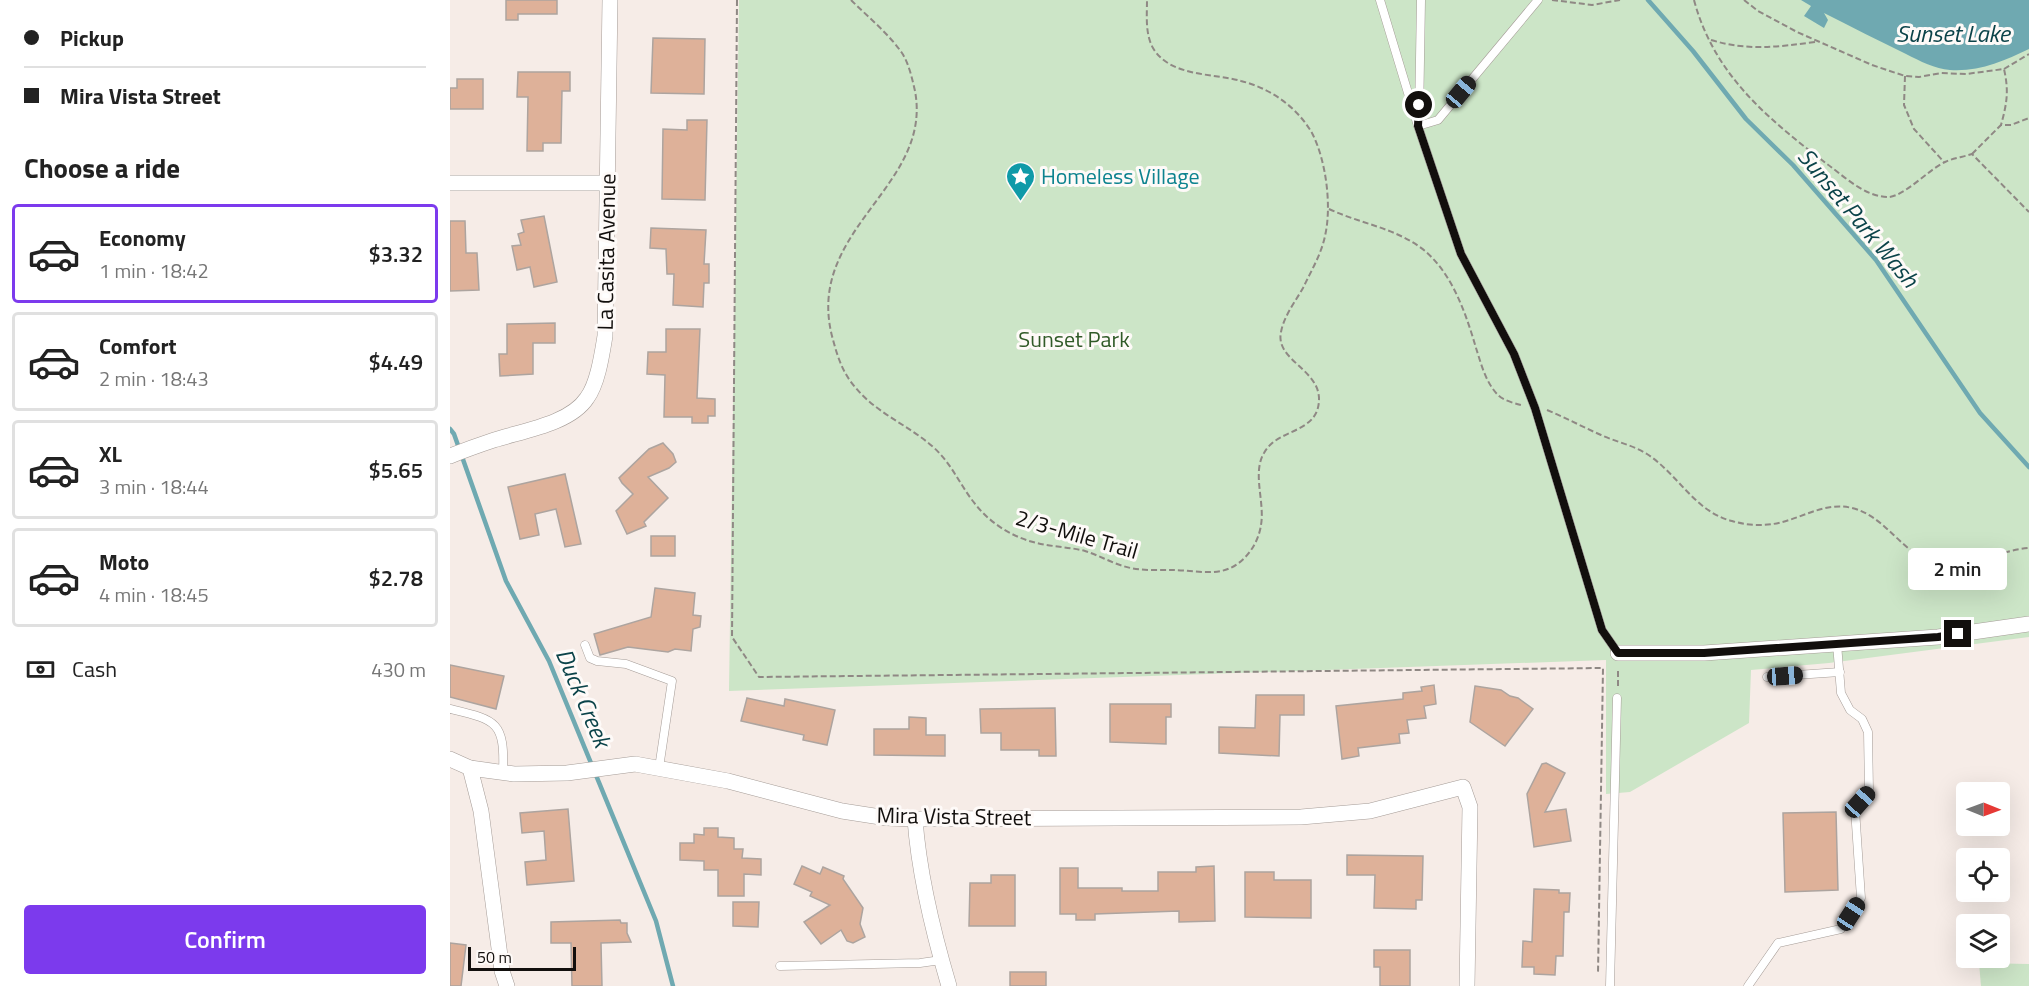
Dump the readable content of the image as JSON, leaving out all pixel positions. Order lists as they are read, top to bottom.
{
  "streets": {
    "street": ["La Casita Avenue", "Mira Vista Street"],
    "path": ["2/3-Mile Trail"]
  },
  "water": ["Sunset Lake", "Sunset Park Wash", "Duck Creek"],
  "parks": ["Sunset Park"],
  "places": {
    "place": ["Homeless Village"]
  },
  "scale_bar": "50 m",
  "north": "right",
  "page": {
    "banner": ["Pickup", "Mira Vista Street"],
    "heading": "Choose a ride",
    "list": [
      {
        "name": "Economy",
        "note": "1 min · 18:42",
        "value": "$3.32"
      },
      {
        "name": "Comfort",
        "note": "2 min · 18:43",
        "value": "$4.49"
      },
      {
        "name": "XL",
        "note": "3 min · 18:44",
        "value": "$5.65"
      },
      {
        "name": "Moto",
        "note": "4 min · 18:45",
        "value": "$2.78"
      }
    ],
    "bubble": "2 min",
    "pay": ["Cash", "430 m"],
    "buttons": "Confirm",
    "scale": "50 m"
  }
}
